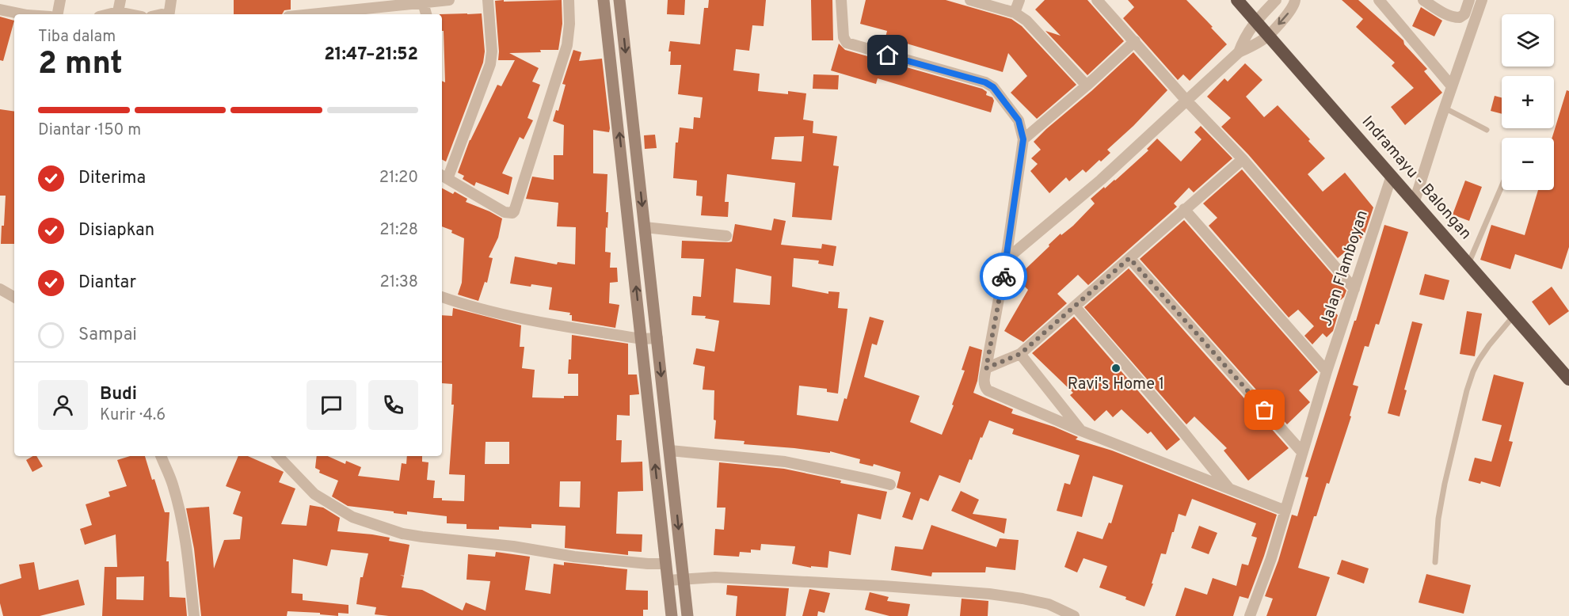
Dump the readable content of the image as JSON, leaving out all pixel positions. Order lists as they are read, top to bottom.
{
  "streets": {
    "highway": ["Indramayu - Balongan"],
    "street": ["Jalan Flamboyan"]
  },
  "crossings": [
    ["Indramayu - Balongan", "Jalan Flamboyan"]
  ],
  "places": ["Ravi's Home 1"],
  "page": {
    "map_buttons": ["+", "−"],
    "heading": ["2 mnt", "Tiba dalam", "21:47–21:52"],
    "panel": ["Budi", "Kurir · 4.6"],
    "bar": "Diantar · 150 m",
    "list": [
      ["Diterima", "21:20"],
      ["Disiapkan", "21:28"],
      ["Diantar", "21:38"],
      "Sampai"
    ]
  }
}
